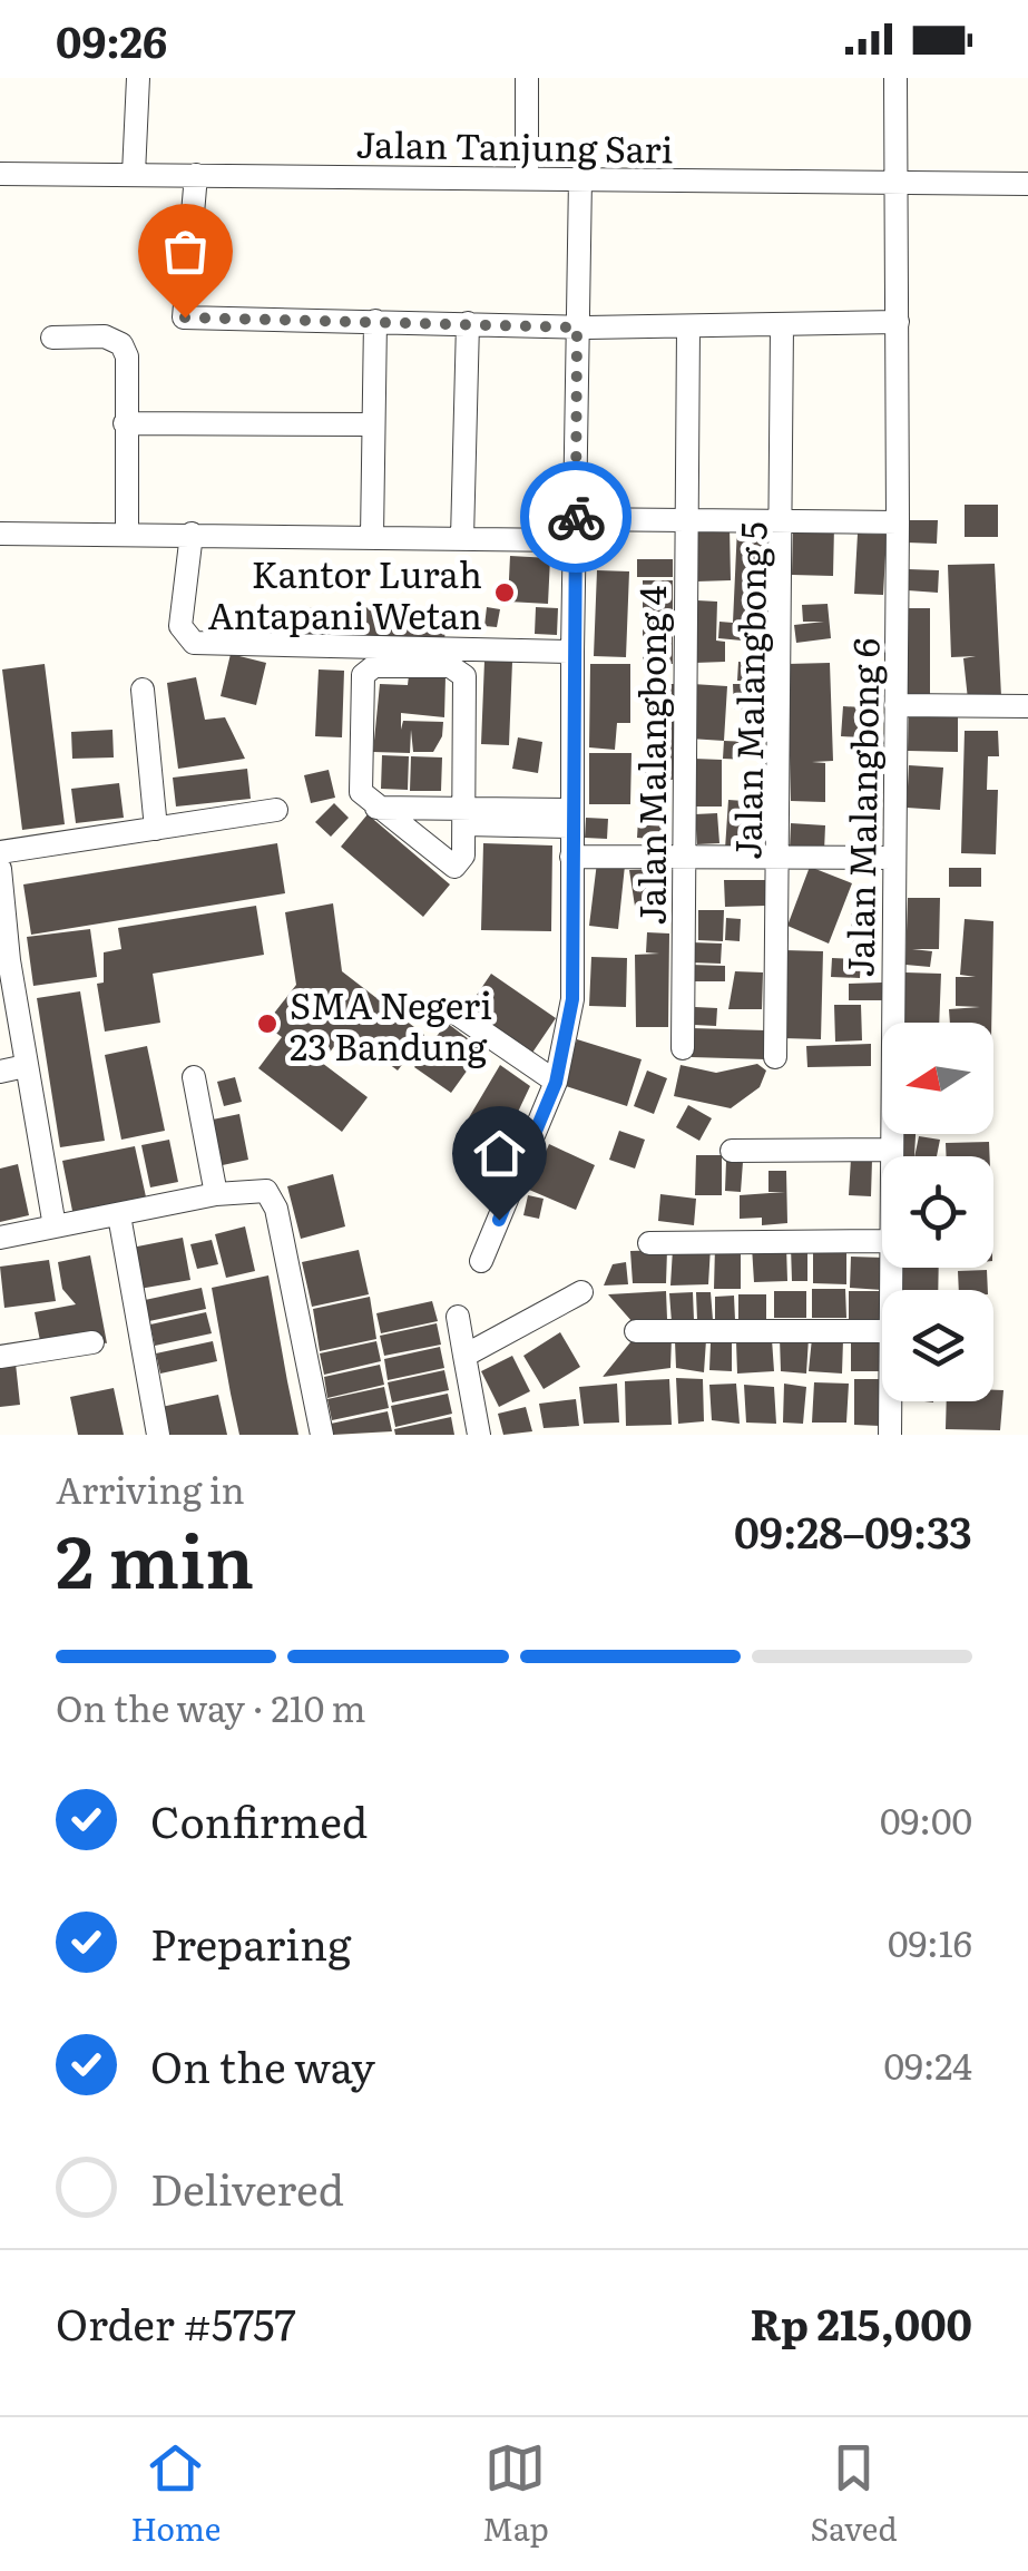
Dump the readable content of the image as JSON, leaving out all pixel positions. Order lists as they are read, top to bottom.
{
  "streets": {
    "street": [
      "Jalan Tanjung Sari",
      "Jalan Malangbong 5",
      "Jalan Malangbong 4",
      "Jalan Malangbong 6"
    ]
  },
  "crossings": [
    ["Jalan Tanjung Sari", "Jalan Malangbong 6"]
  ],
  "places": ["Kantor Lurah Antapani Wetan", "SMA Negeri 23 Bandung"],
  "north": "left",
  "page": {
    "status": "09:26",
    "heading": ["2 min", "Arriving in", "09:28–09:33"],
    "panel": ["Order #5757", "Rp 215,000"],
    "bar": "On the way · 210 m",
    "list": [
      ["Confirmed", "09:00"],
      ["Preparing", "09:16"],
      ["On the way", "09:24"],
      "Delivered"
    ],
    "tabs": ["Home", "Map", "Saved"]
  }
}
